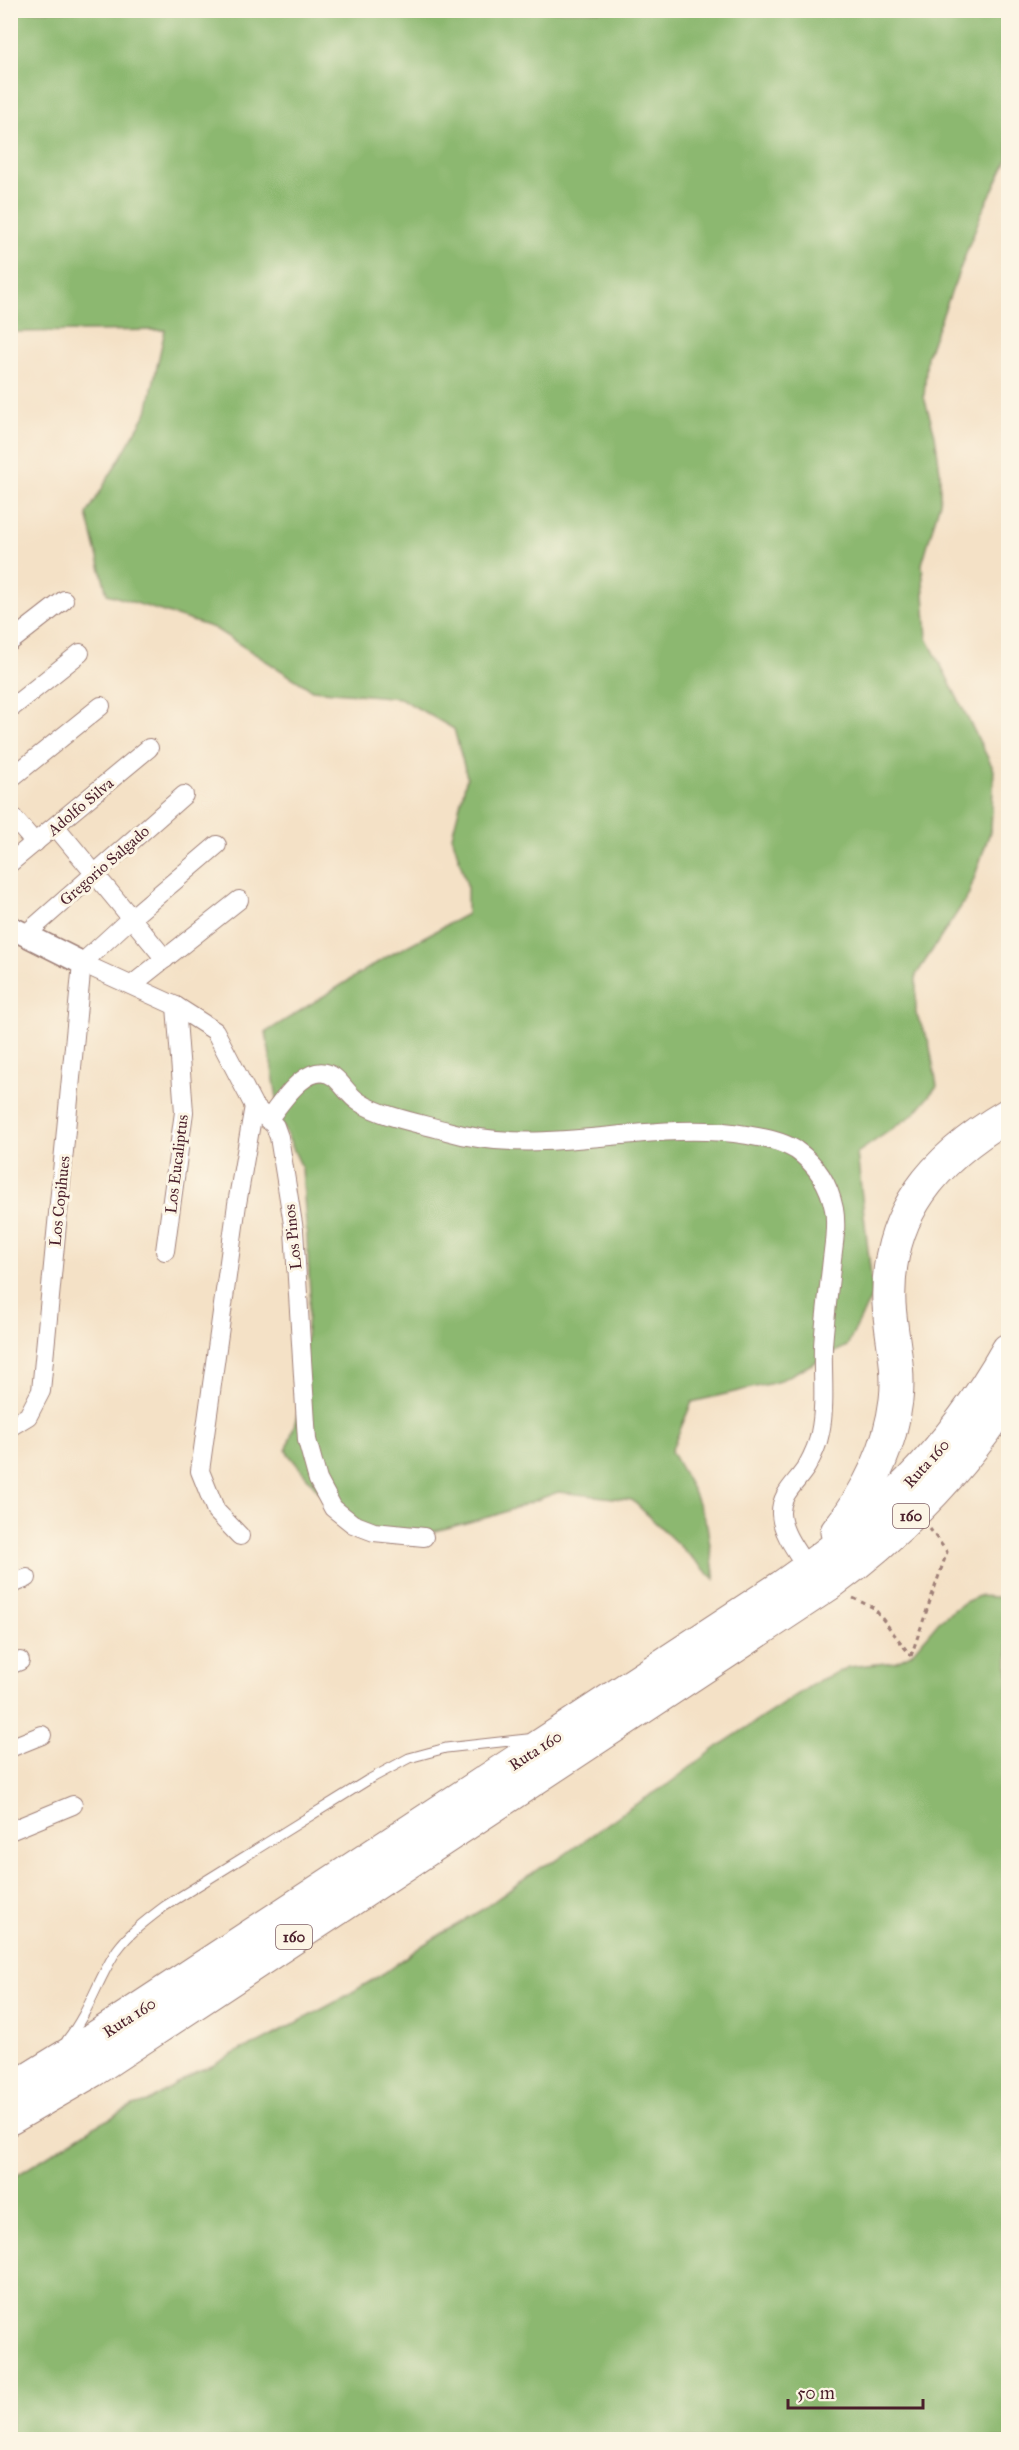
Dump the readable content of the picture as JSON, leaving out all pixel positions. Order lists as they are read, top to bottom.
{
  "streets": {
    "highway": ["Ruta 160", "160"],
    "street": [
      "Adolfo Silva",
      "Gregorio Salgado",
      "Los Eucaliptus",
      "Los Copihues",
      "Los Pinos"
    ]
  },
  "crossings": [
    ["Los Eucaliptus", "Los Pinos"],
    ["Los Copihues", "Los Pinos"]
  ],
  "scale_bar": "50 m"
}
